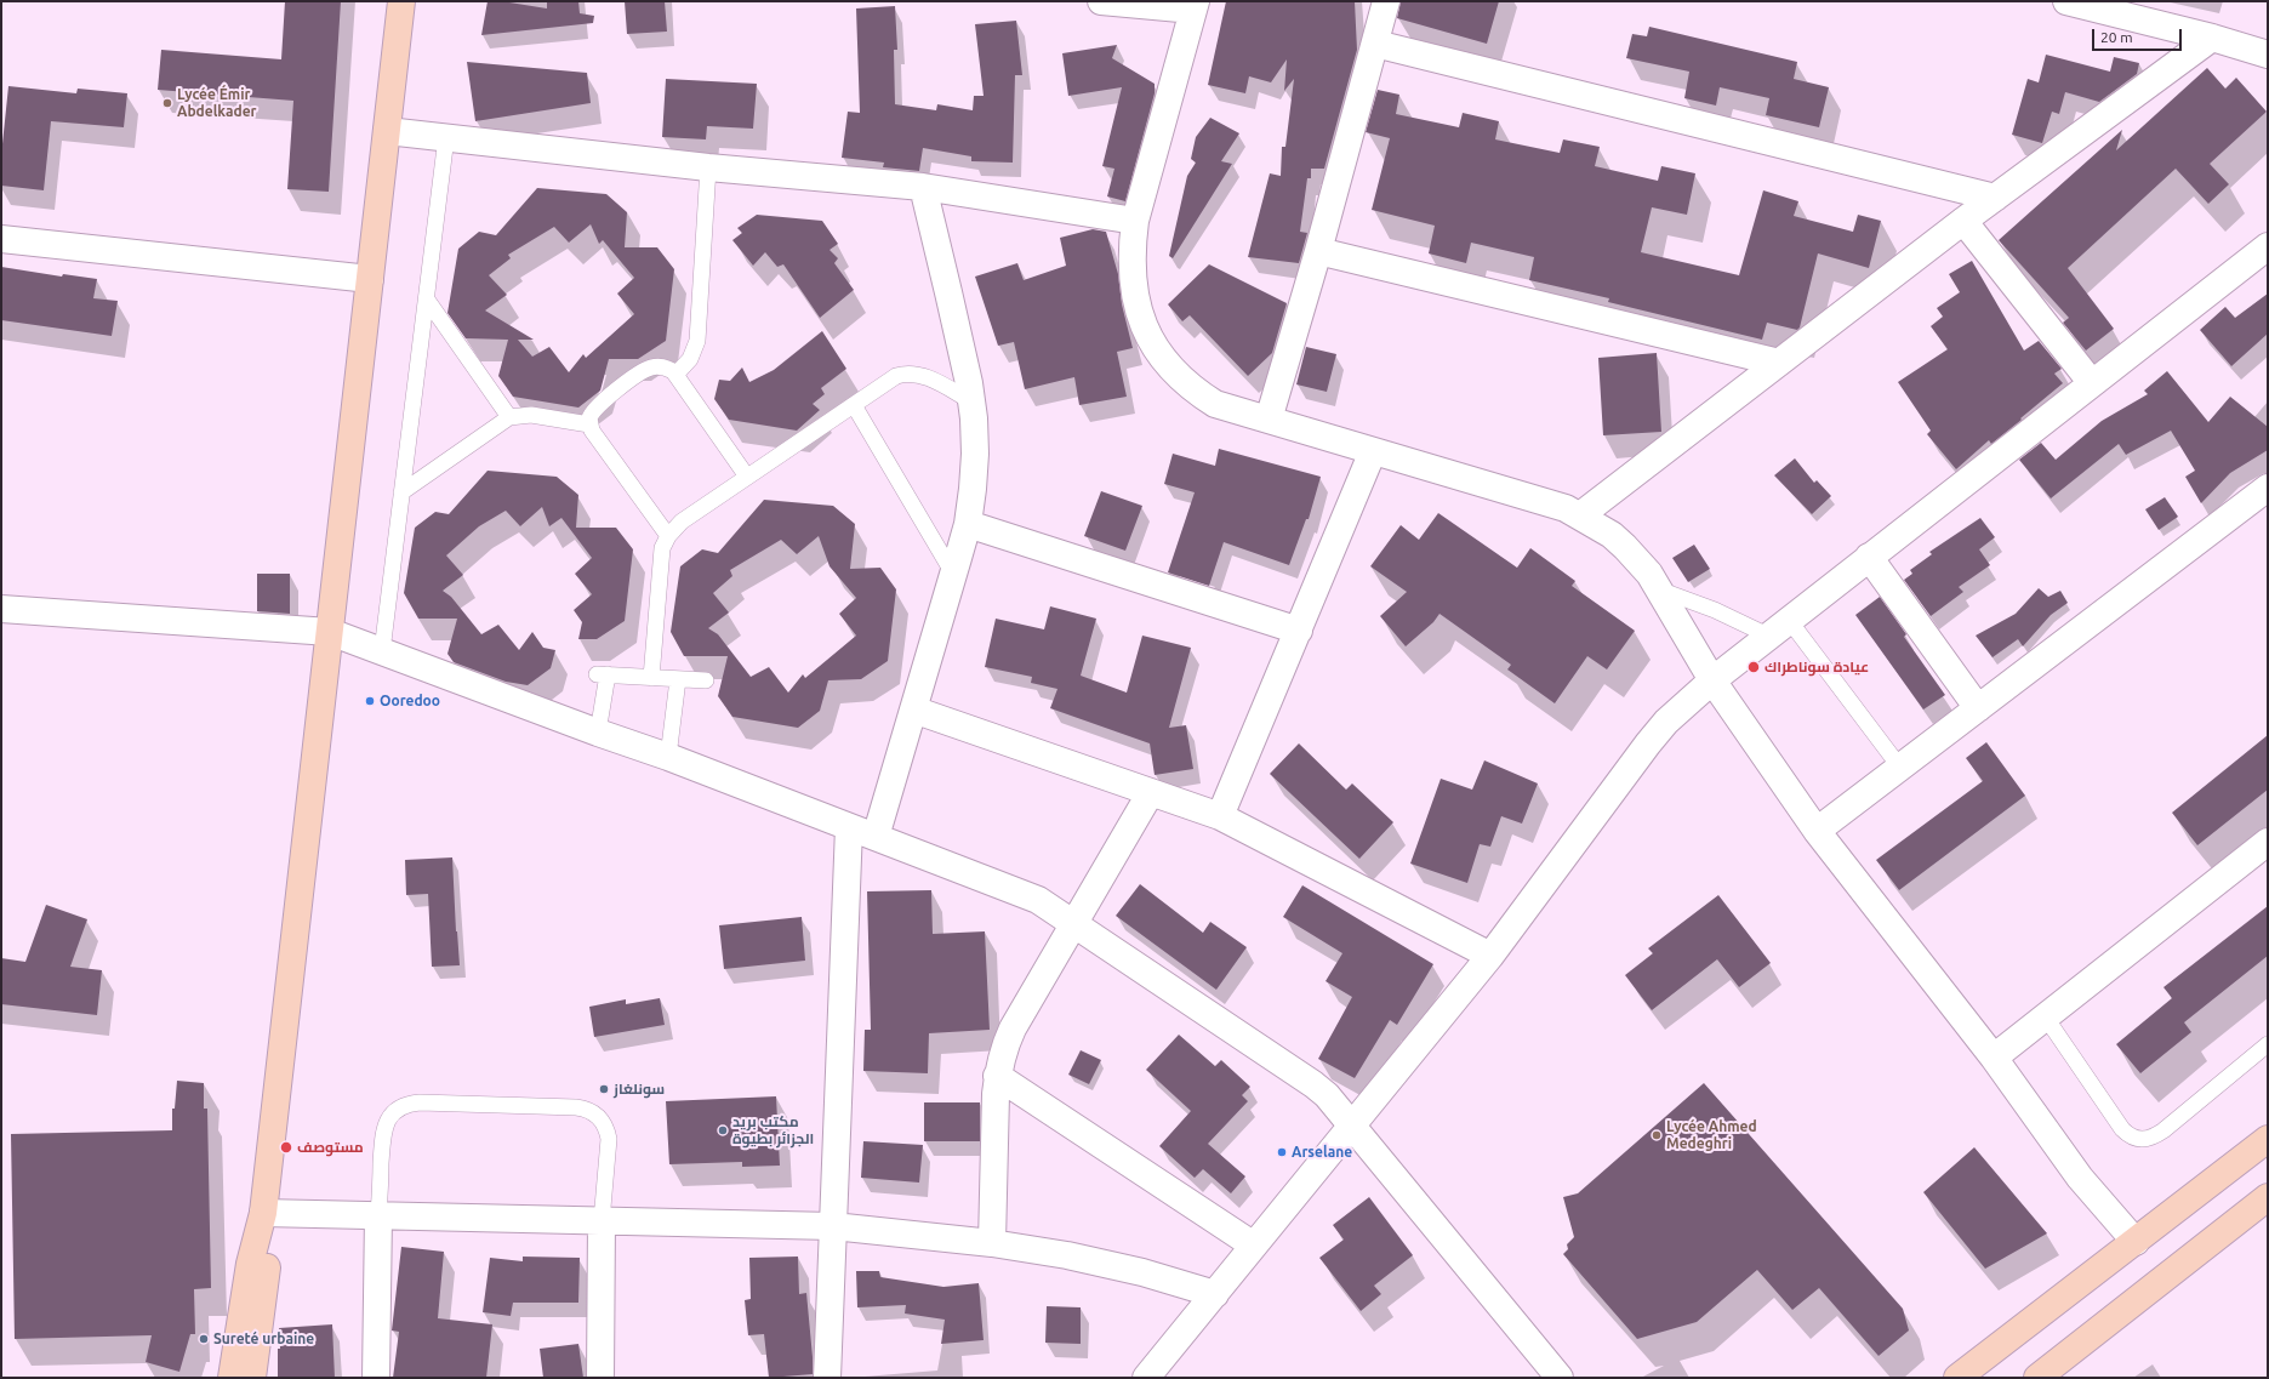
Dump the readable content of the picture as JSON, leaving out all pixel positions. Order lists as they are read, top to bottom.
{
  "places": [
    "Lycée Émir Abdelkader",
    "عيادة سوناطراك",
    "Ooredoo",
    "سونلغاز",
    "مكتب بريد الجزائر بطيوة",
    "Lycée Ahmed Medeghri",
    "مستوصف",
    "Arselane",
    "Sureté urbaine"
  ],
  "scale_bar": "20 m"
}
